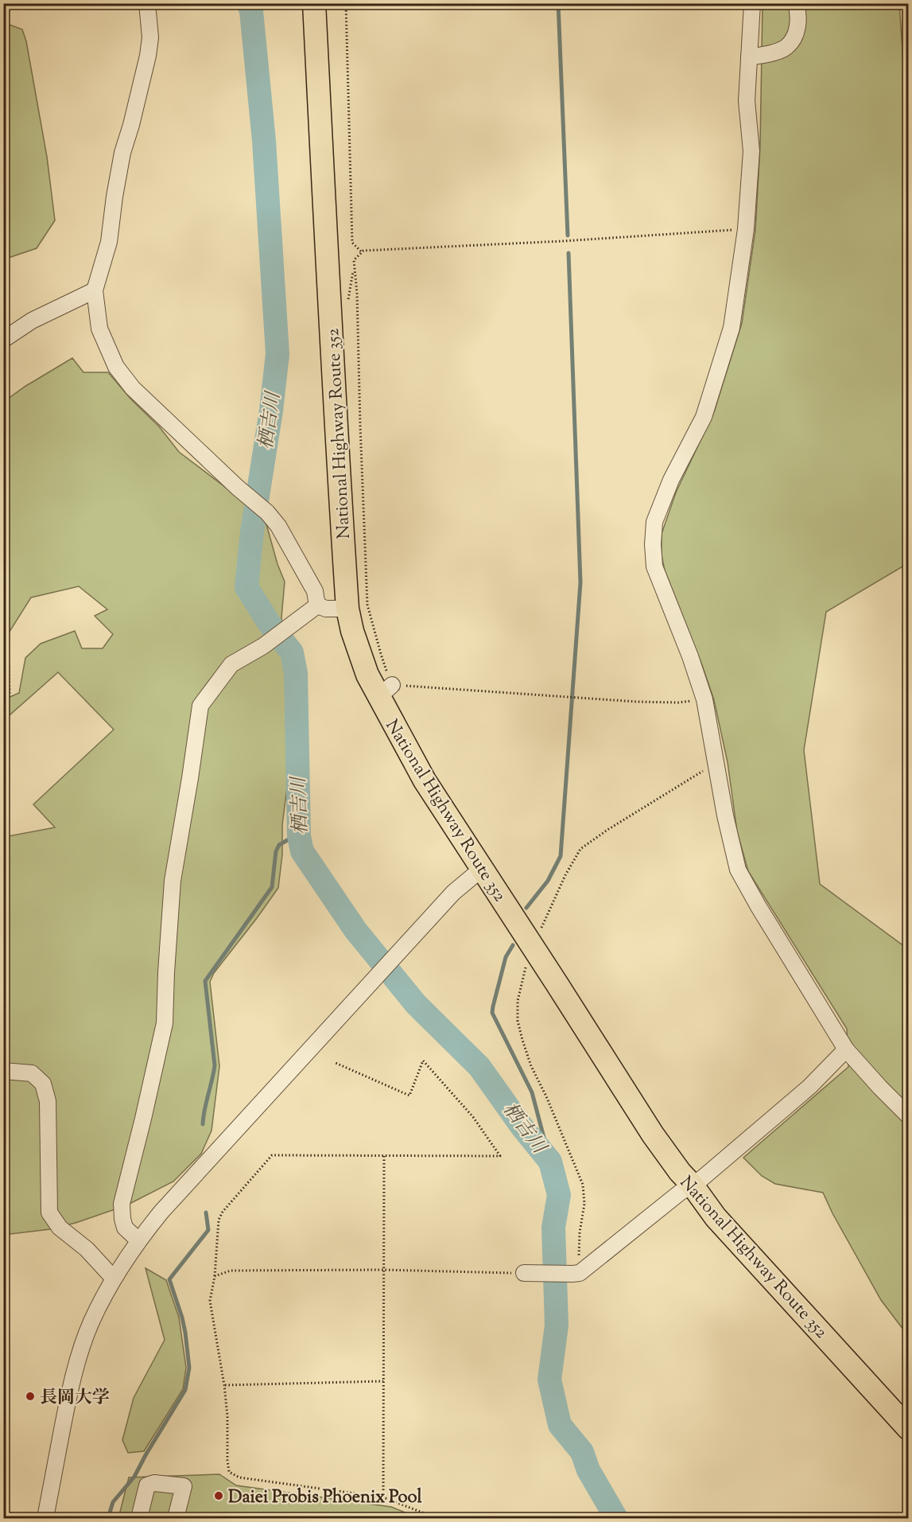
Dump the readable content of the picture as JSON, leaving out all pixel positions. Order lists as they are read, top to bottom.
{
  "streets": {
    "highway": ["National Highway Route 352"]
  },
  "water": ["栖吉川"],
  "places": ["長岡大学", "Daiei Probis Phoenix Pool"]
}
